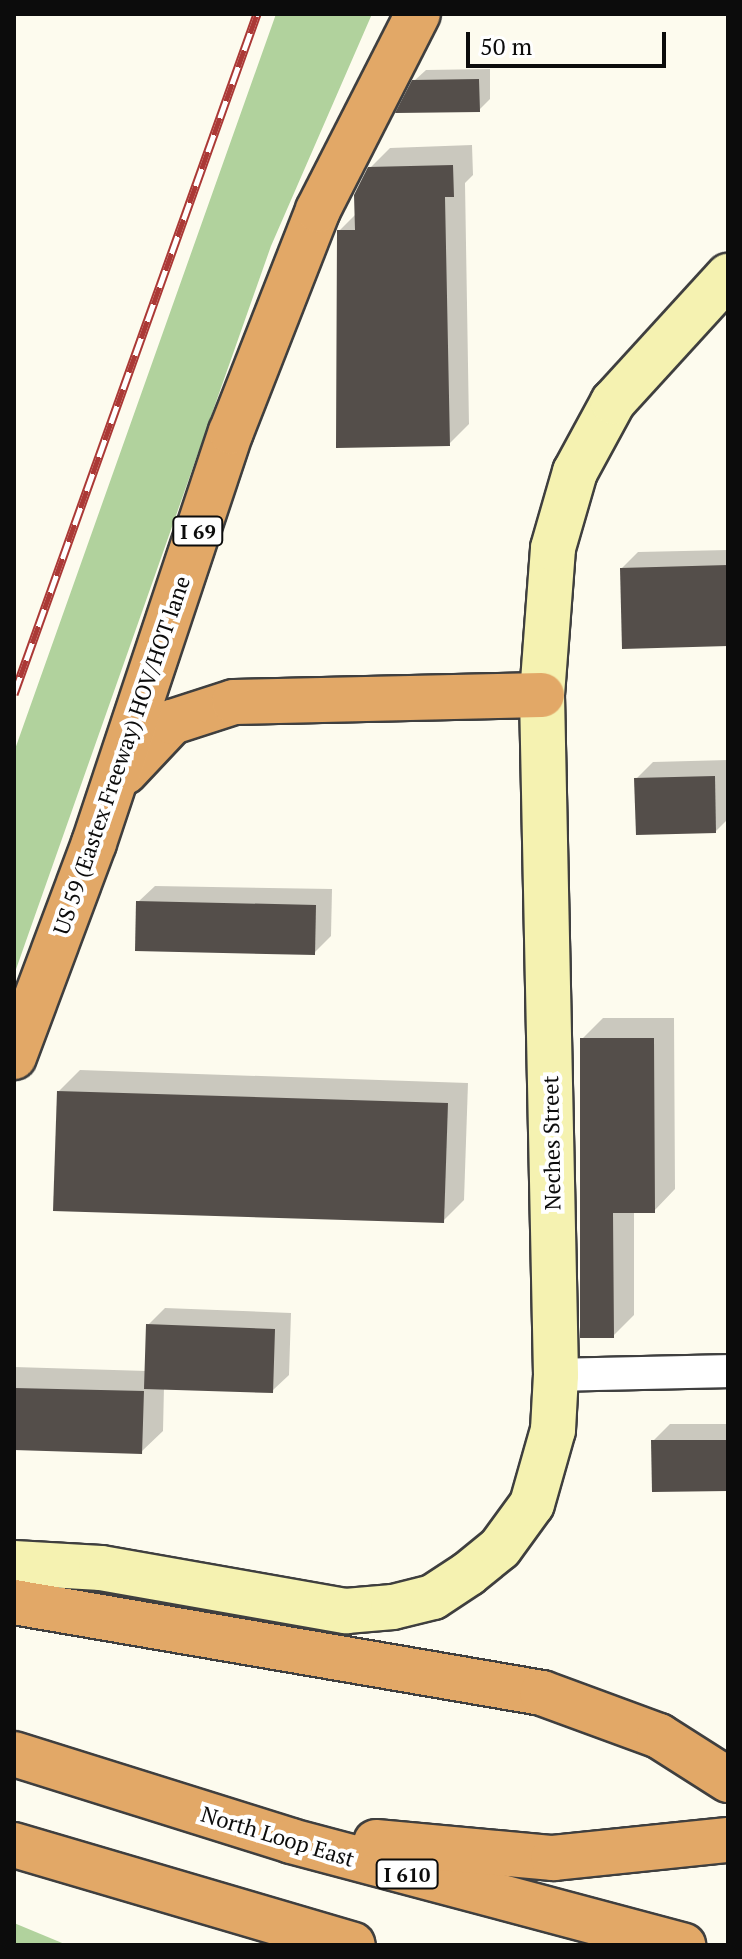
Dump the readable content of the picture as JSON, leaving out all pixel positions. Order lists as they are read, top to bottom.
{
  "streets": {
    "highway": [
      "I 69",
      "US 59 (Eastex Freeway) HOV/HOT lane",
      "North Loop East",
      "I 610"
    ],
    "main road": ["Neches Street"]
  },
  "scale_bar": "50 m"
}
